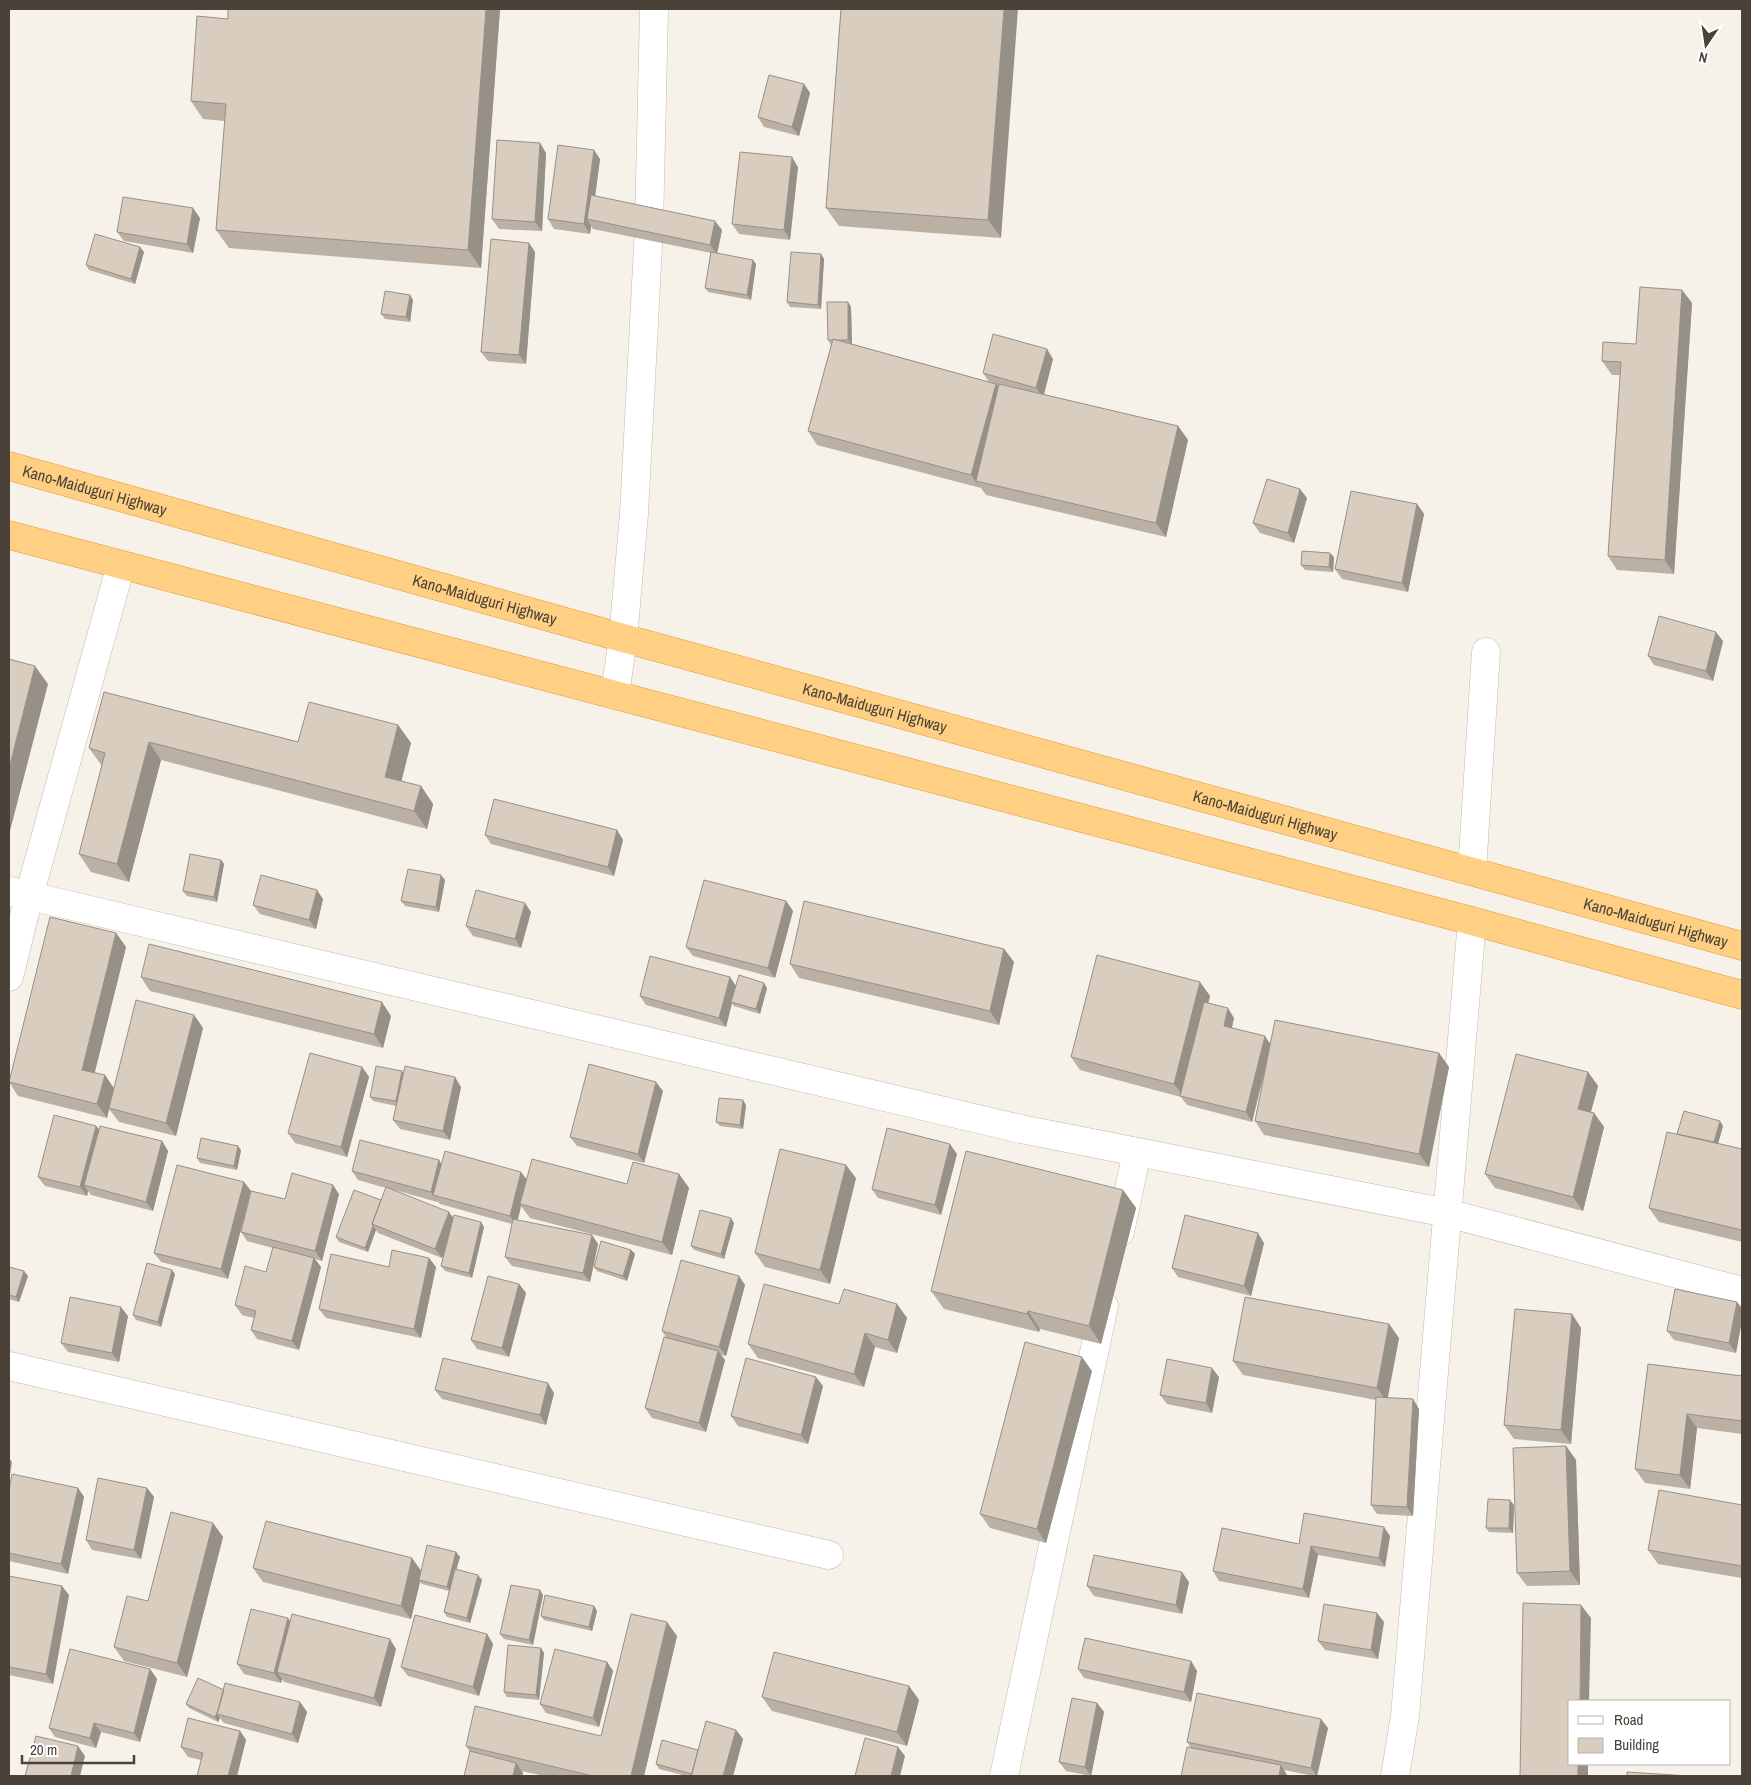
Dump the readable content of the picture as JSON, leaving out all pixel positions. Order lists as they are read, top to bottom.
{
  "streets": {
    "highway": ["Kano-Maiduguri Highway"]
  },
  "legend": ["Road", "Building"],
  "scale_bar": "20 m",
  "north": "bottom"
}
